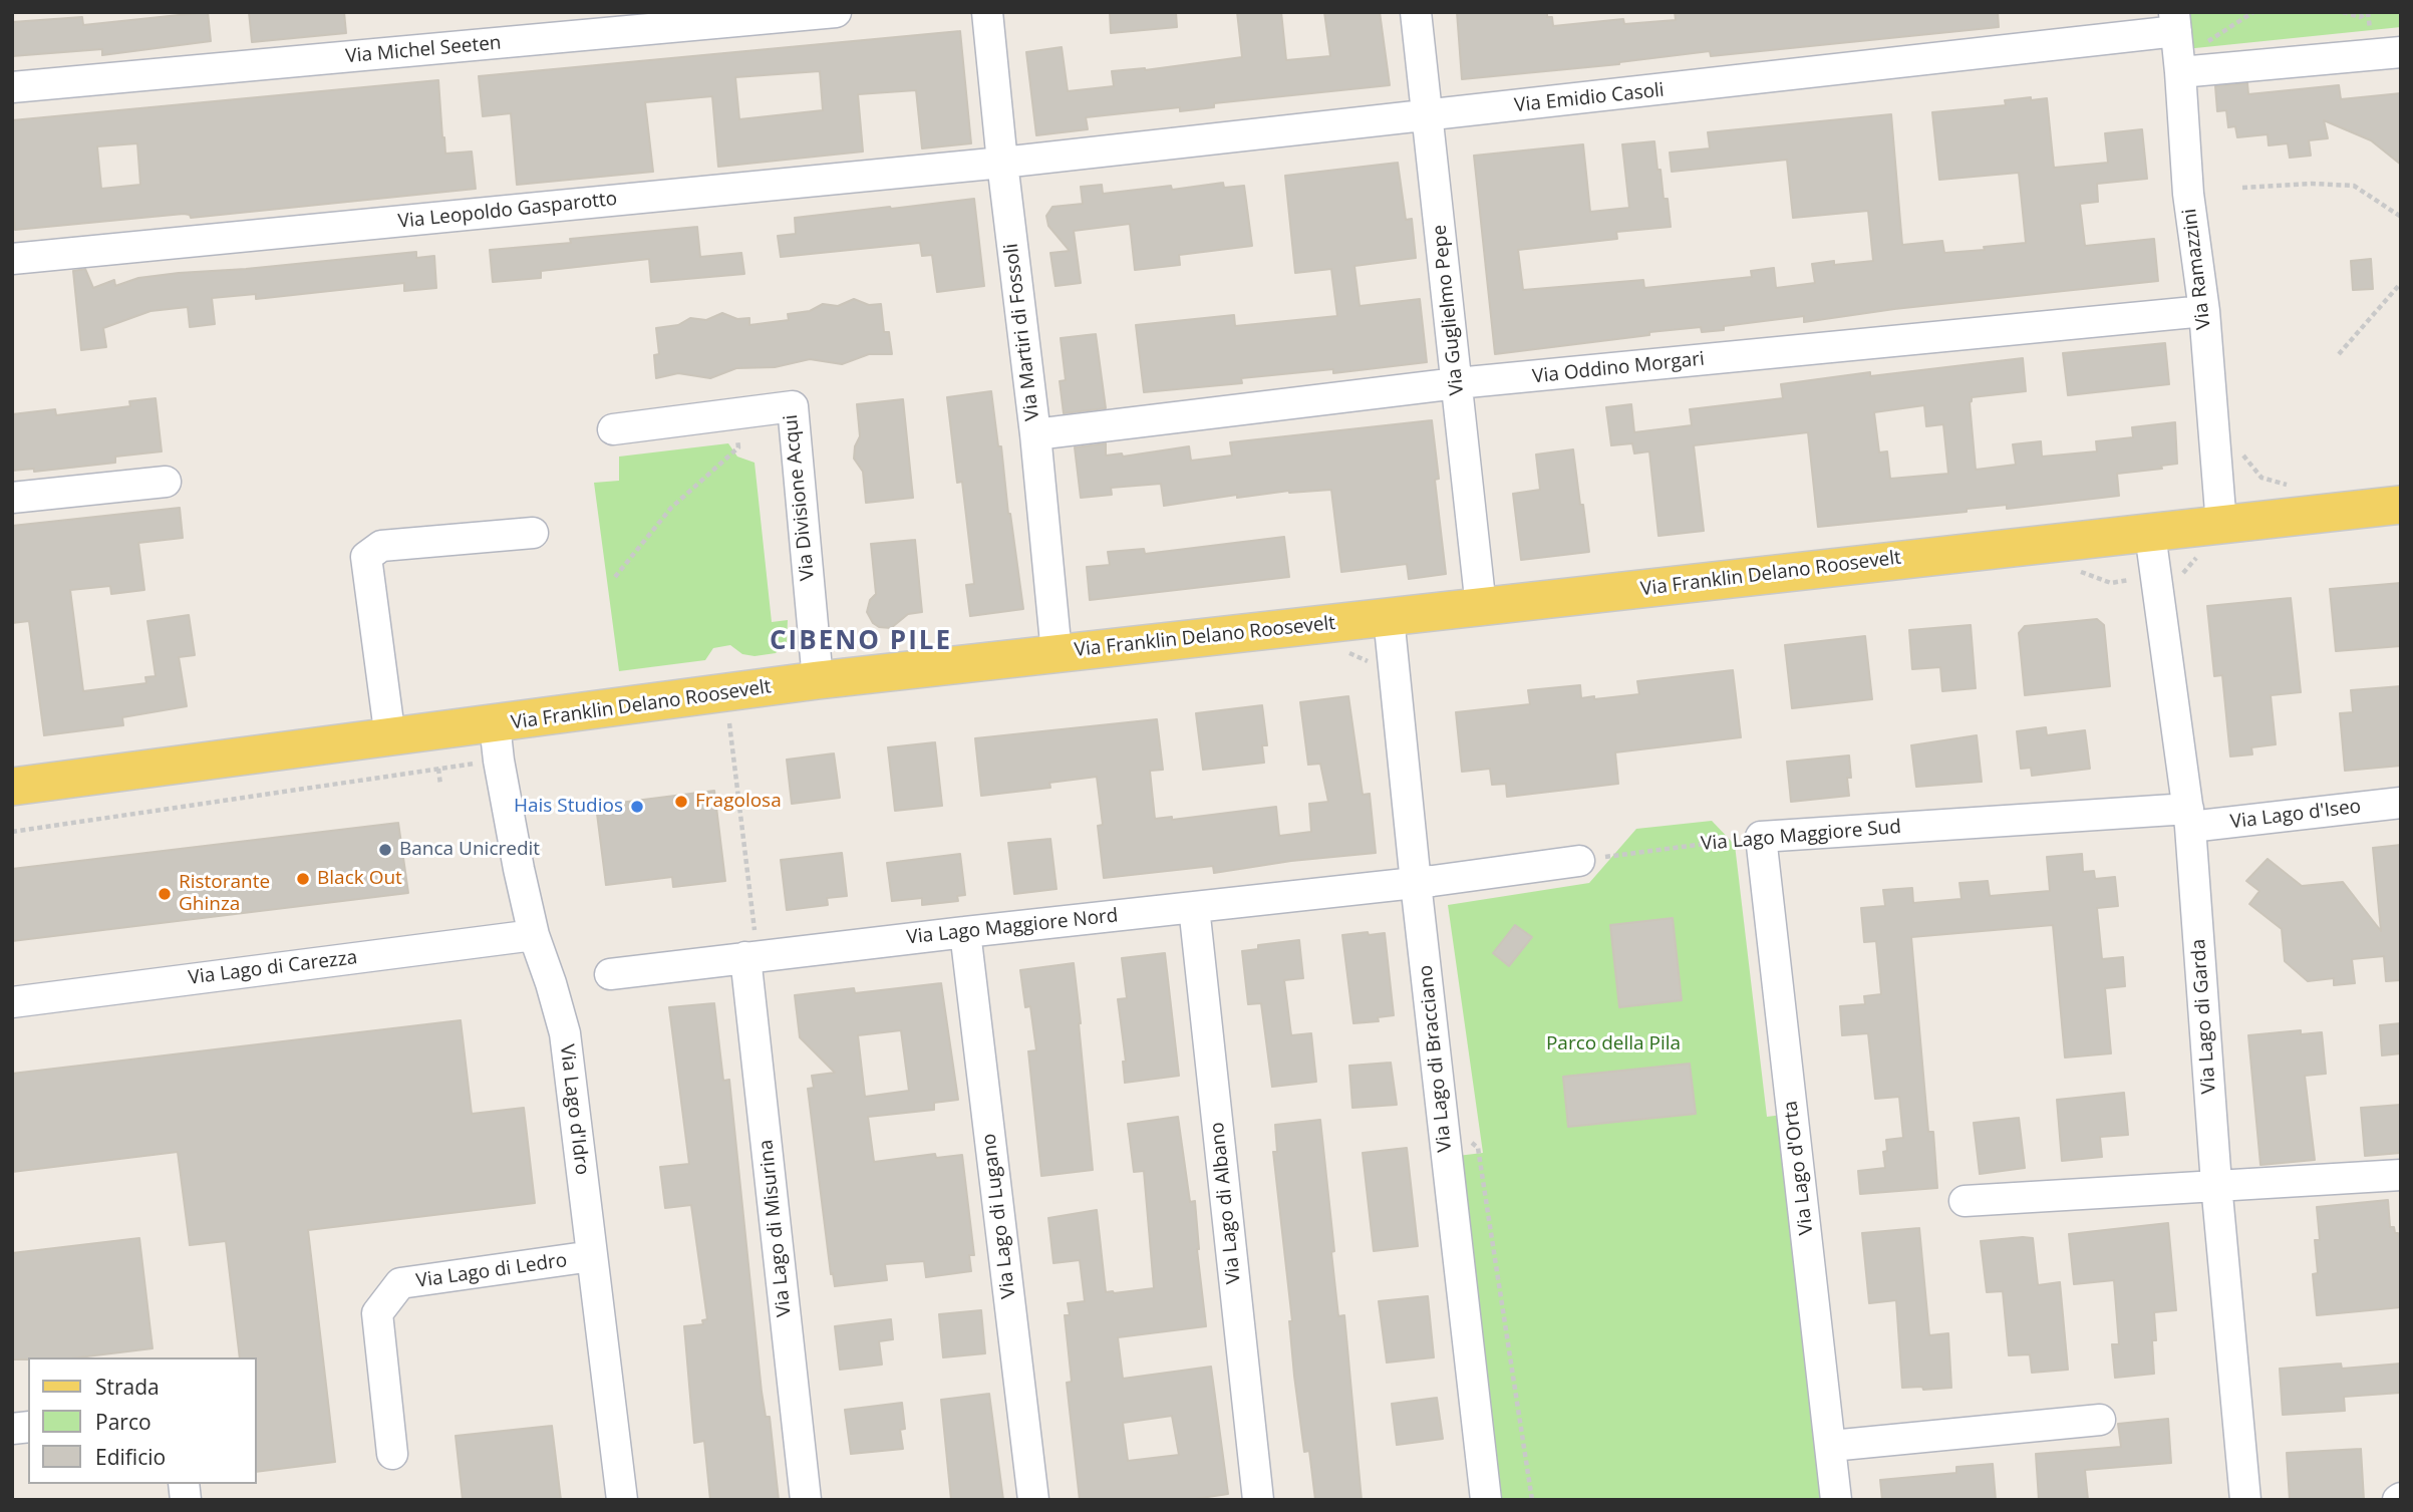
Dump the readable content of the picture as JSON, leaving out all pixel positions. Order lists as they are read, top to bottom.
{
  "streets": {
    "main road": ["Via Franklin Delano Roosevelt"],
    "street": [
      "Via Michel Seeten",
      "Via Emidio Casoli",
      "Via Leopoldo Gasparotto",
      "Via Ramazzini",
      "Via Guglielmo Pepe",
      "Via Martiri di Fossoli",
      "Via Oddino Morgari",
      "Via Divisione Acqui",
      "Via Lago d'Iseo",
      "Via Lago Maggiore Sud",
      "Via Lago Maggiore Nord",
      "Via Lago di Carezza",
      "Via Lago di Garda",
      "Via Lago di Bracciano",
      "Via Lago d'Idro",
      "Via Lago d'Orta",
      "Via Lago di Albano",
      "Via Lago di Lugano",
      "Via Lago di Misurina",
      "Via Lago di Ledro"
    ]
  },
  "crossings": [
    ["Via Emidio Casoli", "Via Leopoldo Gasparotto"],
    ["Via Emidio Casoli", "Via Ramazzini"],
    ["Via Emidio Casoli", "Via Guglielmo Pepe"],
    ["Via Emidio Casoli", "Via Martiri di Fossoli"],
    ["Via Leopoldo Gasparotto", "Via Martiri di Fossoli"],
    ["Via Ramazzini", "Via Oddino Morgari"],
    ["Via Ramazzini", "Via Franklin Delano Roosevelt"],
    ["Via Guglielmo Pepe", "Via Oddino Morgari"],
    ["Via Guglielmo Pepe", "Via Franklin Delano Roosevelt"],
    ["Via Martiri di Fossoli", "Via Oddino Morgari"],
    ["Via Martiri di Fossoli", "Via Franklin Delano Roosevelt"],
    ["Via Divisione Acqui", "Via Franklin Delano Roosevelt"],
    ["Via Franklin Delano Roosevelt", "Via Lago di Garda"],
    ["Via Franklin Delano Roosevelt", "Via Lago di Bracciano"],
    ["Via Franklin Delano Roosevelt", "Via Lago d'Idro"],
    ["Via Lago d'Iseo", "Via Lago Maggiore Sud"],
    ["Via Lago d'Iseo", "Via Lago di Garda"],
    ["Via Lago Maggiore Sud", "Via Lago di Garda"],
    ["Via Lago Maggiore Sud", "Via Lago d'Orta"],
    ["Via Lago Maggiore Nord", "Via Lago di Bracciano"],
    ["Via Lago Maggiore Nord", "Via Lago di Albano"],
    ["Via Lago Maggiore Nord", "Via Lago di Lugano"],
    ["Via Lago Maggiore Nord", "Via Lago di Misurina"],
    ["Via Lago di Carezza", "Via Lago d'Idro"],
    ["Via Lago d'Idro", "Via Lago di Ledro"]
  ],
  "districts": ["CIBENO PILE"],
  "parks": ["Parco della Pila"],
  "places": [
    "Fragolosa",
    "Hais Studios",
    "Banca Unicredit",
    "Black Out",
    "Ristorante Ghinza"
  ],
  "legend": ["Strada", "Parco", "Edificio"]
}
